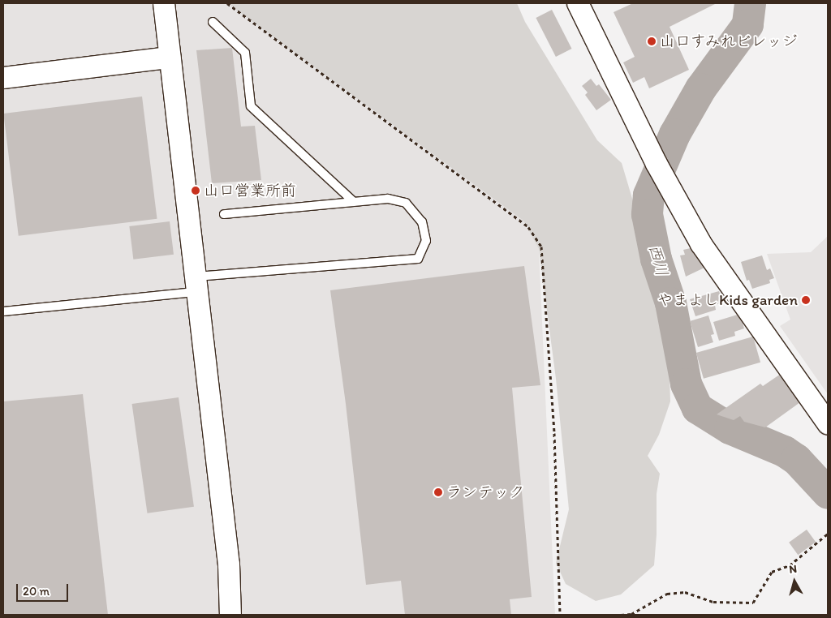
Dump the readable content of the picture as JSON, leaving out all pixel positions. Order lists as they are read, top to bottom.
{
  "water": ["西川"],
  "places": [
    "山口すみれビレッジ",
    "山口営業所前",
    "やまよしKids garden",
    "ランテック"
  ],
  "scale_bar": "20 m",
  "north": "top"
}
